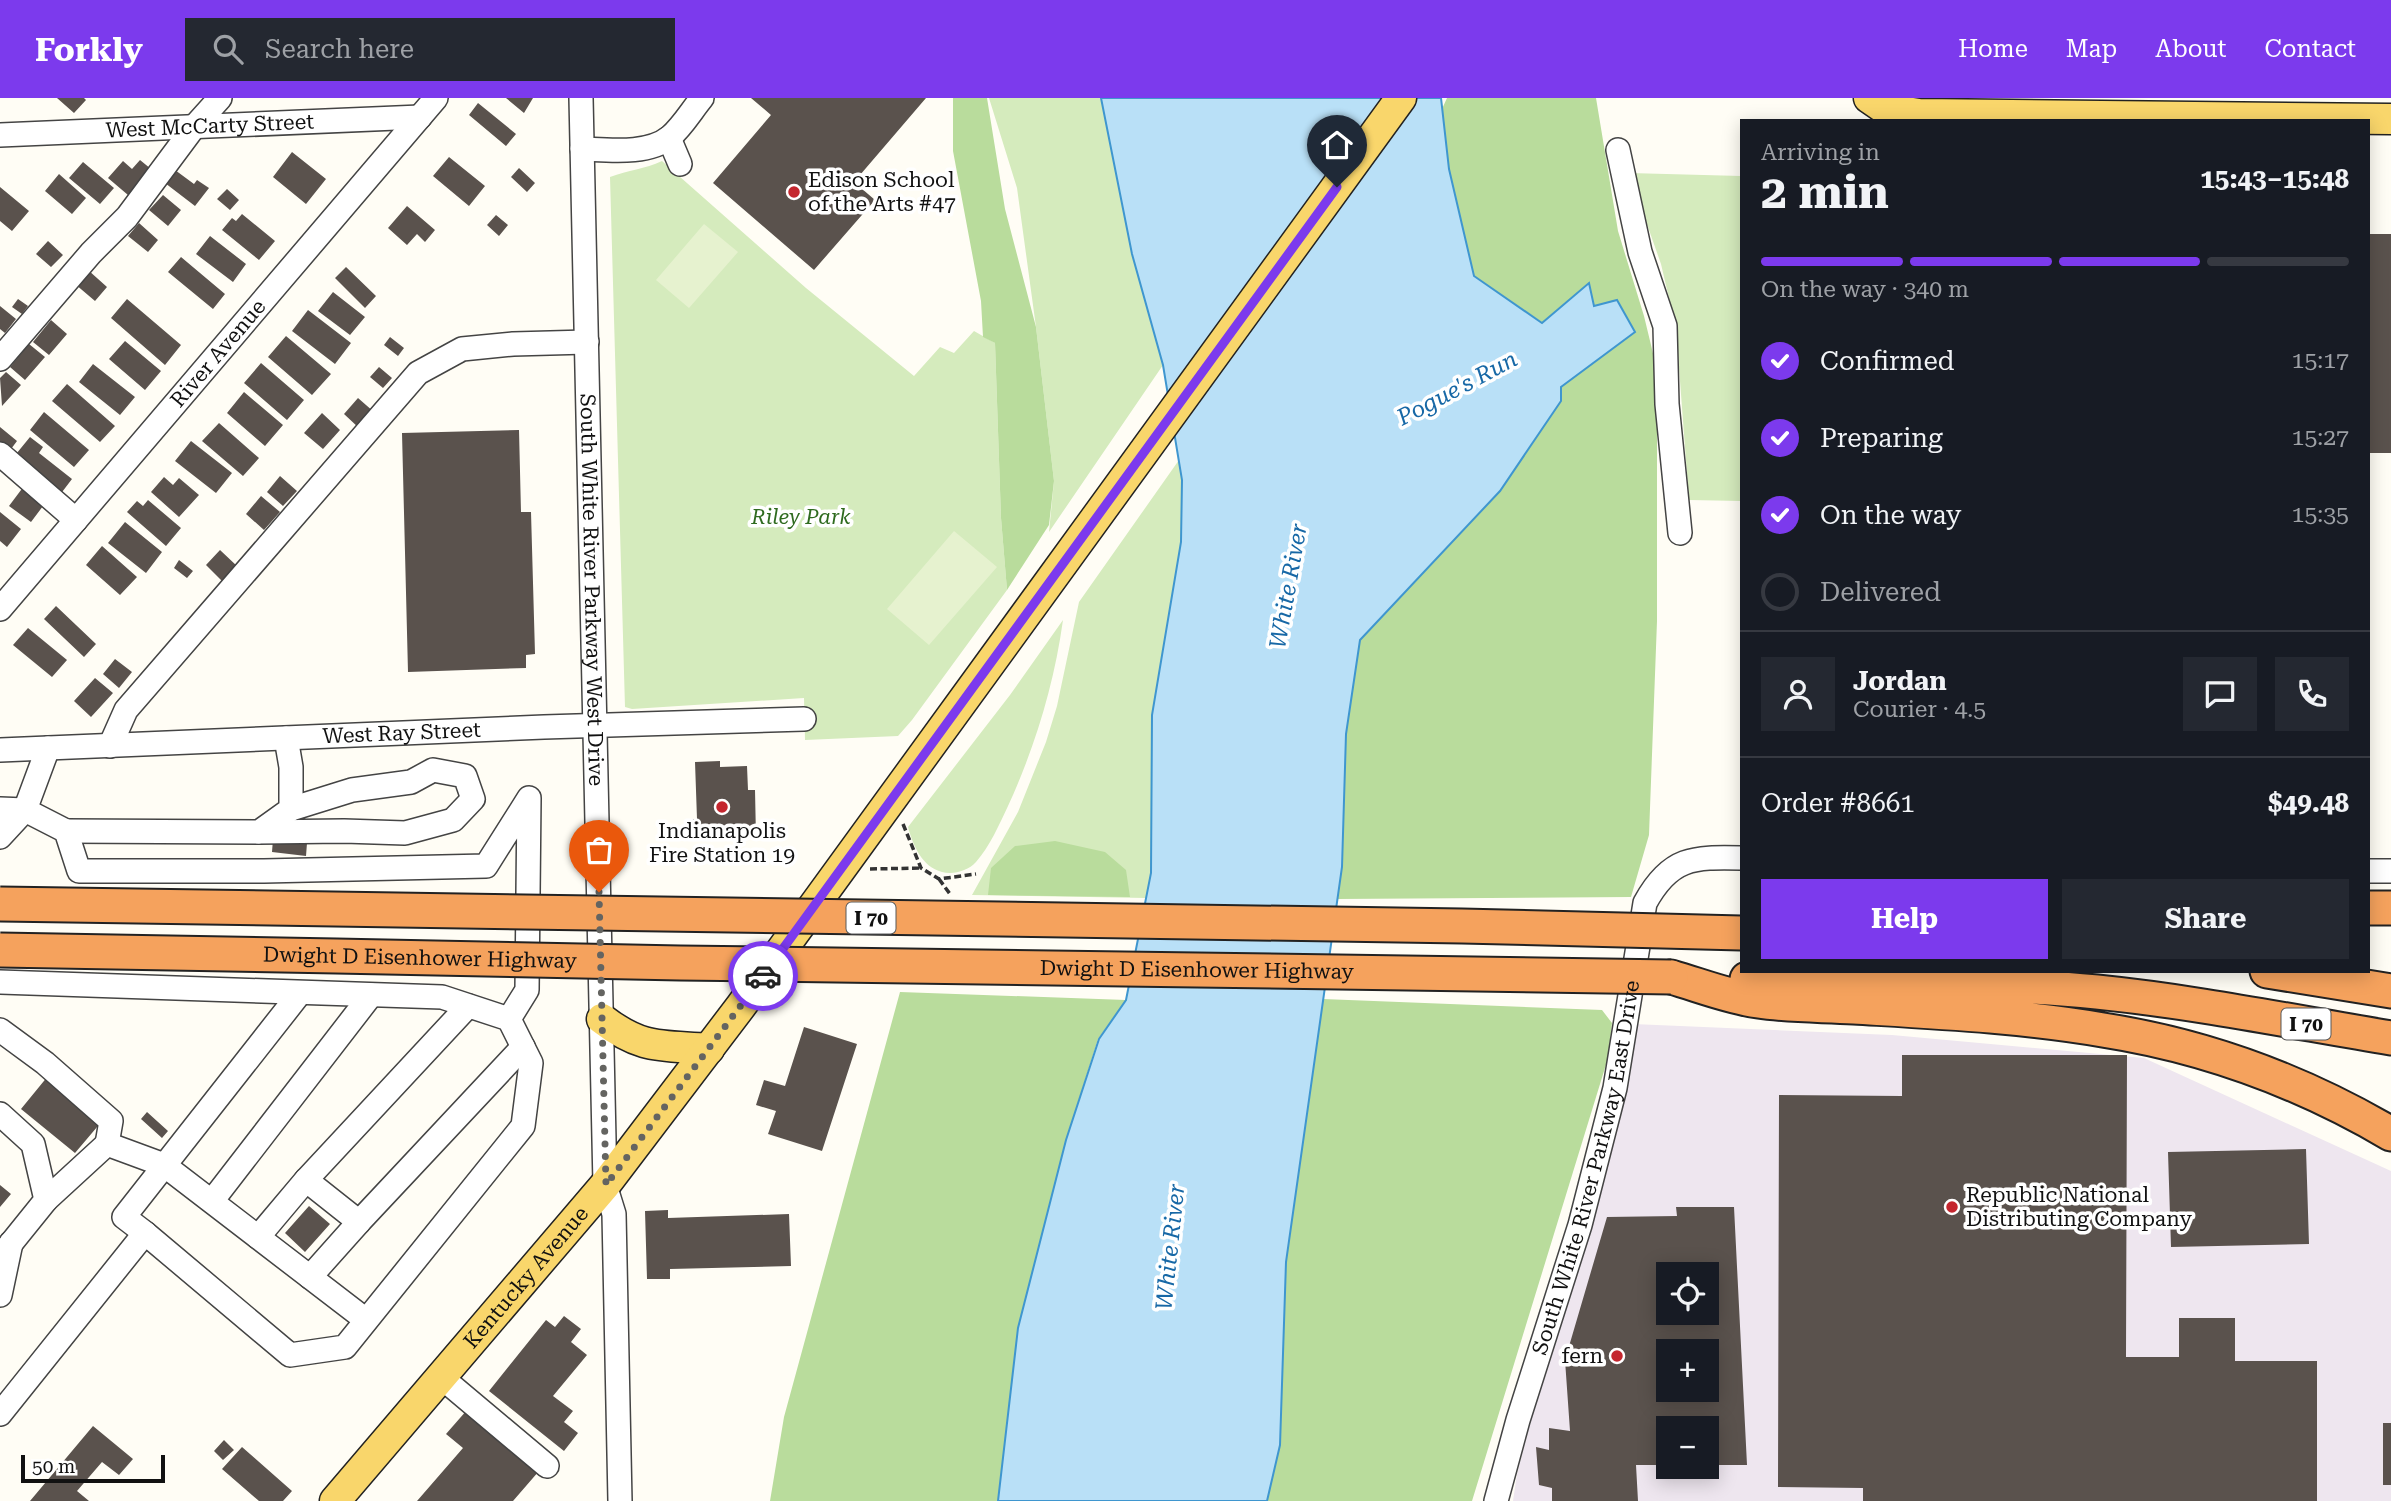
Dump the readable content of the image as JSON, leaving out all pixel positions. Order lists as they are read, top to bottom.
{
  "streets": {
    "highway": ["I 70", "Dwight D Eisenhower Highway"],
    "main road": ["Kentucky Avenue"],
    "street": [
      "West McCarty Street",
      "River Avenue",
      "South White River Parkway West Drive",
      "West Ray Street",
      "South White River Parkway East Drive"
    ]
  },
  "crossings": [
    ["West McCarty Street", "River Avenue"],
    ["South White River Parkway West Drive", "West Ray Street"],
    ["South White River Parkway West Drive", "Kentucky Avenue"]
  ],
  "water": ["Pogue's Run", "White River"],
  "parks": ["Riley Park"],
  "places": [
    "Edison School of the Arts #47",
    "Indianapolis Fire Station 19",
    "Republic National Distributing Company",
    "fern"
  ],
  "scale_bar": "50 m",
  "page": {
    "header": "Forkly",
    "search": "Search here",
    "nav": [
      "Home",
      "Map",
      "About",
      "Contact"
    ],
    "heading": ["2 min", "Arriving in", "15:43–15:48"],
    "panel": [
      "Jordan",
      "Courier · 4.5",
      "Order #8661",
      "$49.48"
    ],
    "bar": "On the way · 340 m",
    "list": [
      ["Confirmed", "15:17"],
      ["Preparing", "15:27"],
      ["On the way", "15:35"],
      "Delivered"
    ],
    "buttons": ["Help", "Share"],
    "map_buttons": ["+", "−"],
    "scale": "50 m"
  }
}
